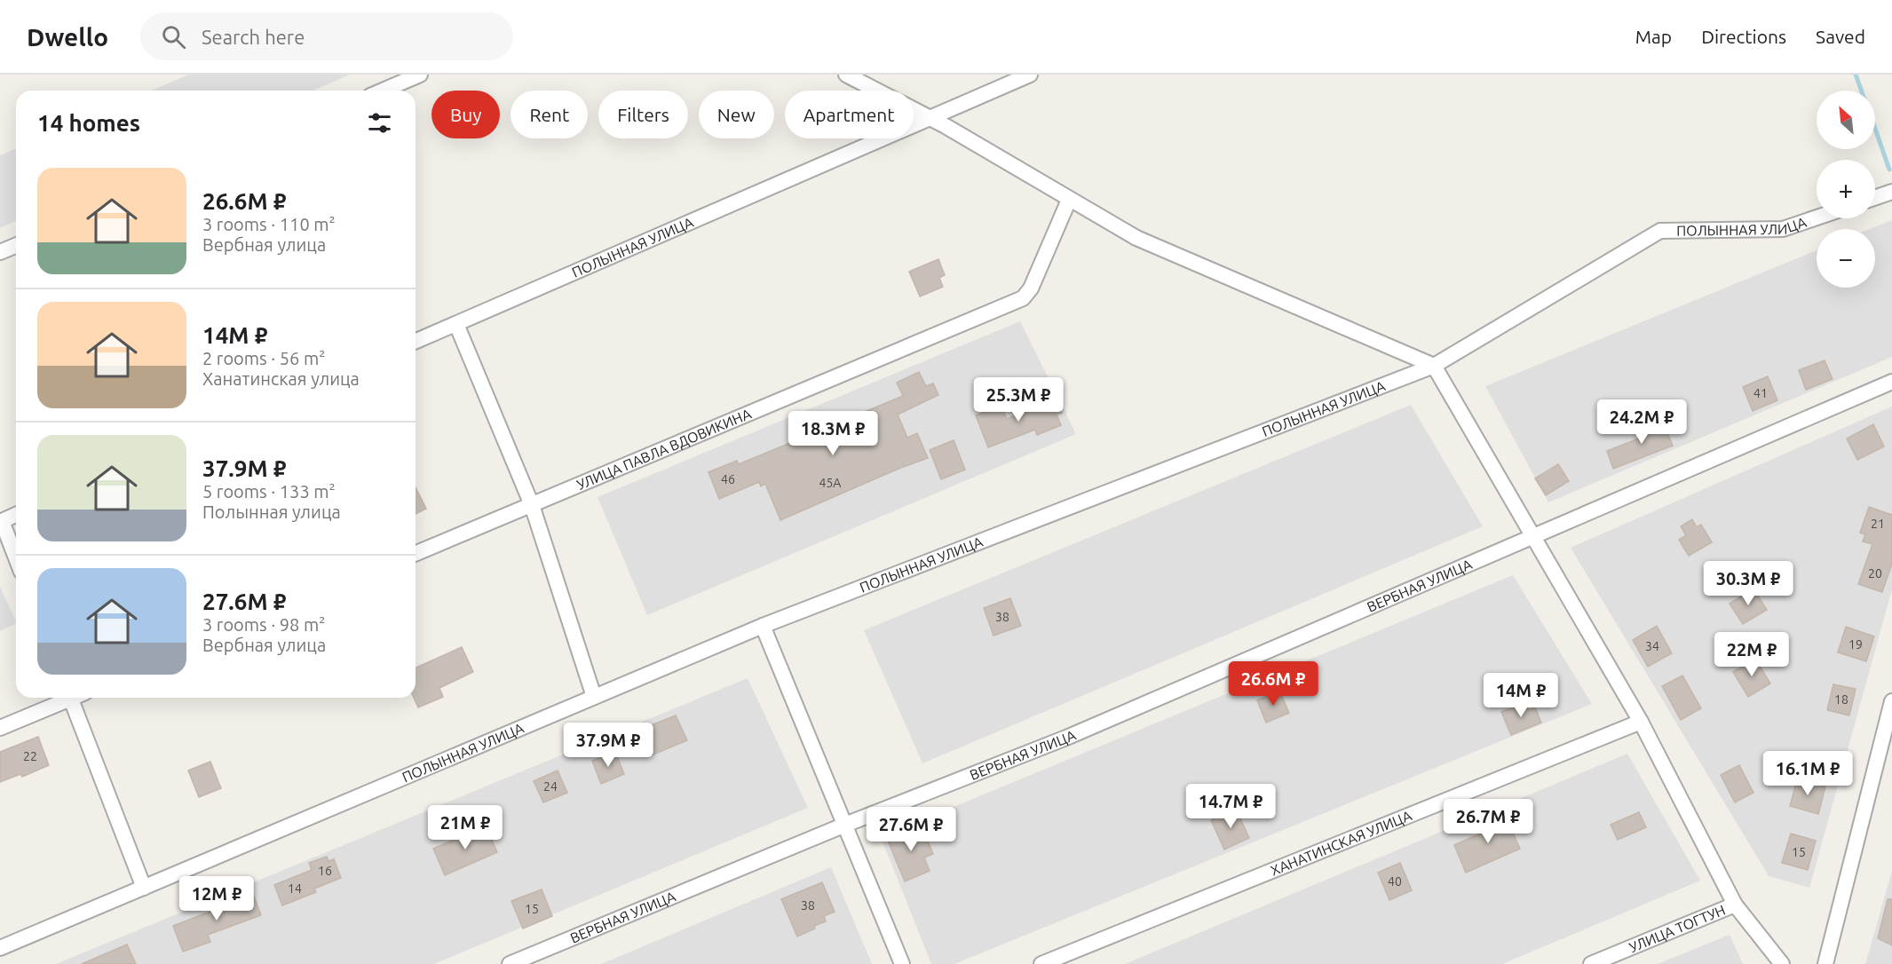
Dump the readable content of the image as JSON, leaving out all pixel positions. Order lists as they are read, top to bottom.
{
  "streets": {
    "street": [
      "ПОЛЫННАЯ УЛИЦА",
      "УЛИЦА ПАВЛА ВДОВИКИНА",
      "ВЕРБНАЯ УЛИЦА",
      "ХАНАТИНСКАЯ УЛИЦА",
      "УЛИЦА ТОГТУН"
    ]
  },
  "house_numbers": [
    "41",
    "46",
    "45А",
    "21",
    "20",
    "38",
    "19",
    "34",
    "18",
    "22",
    "24",
    "15",
    "16",
    "40",
    "14",
    "38",
    "15"
  ],
  "north": "top left",
  "page": {
    "header": "Dwello",
    "search": "Search here",
    "nav": ["Map", "Directions", "Saved"],
    "map_buttons": ["+", "−"],
    "chip": [
      "Buy",
      "Rent",
      "Filters",
      "New",
      "Apartment"
    ],
    "heading": "14 homes",
    "list": [
      {
        "name": "26.6M ₽",
        "note": "3 rooms · 110 m² · Вербная улица"
      },
      {
        "name": "14M ₽",
        "note": "2 rooms · 56 m² · Ханатинская улица"
      },
      {
        "name": "37.9M ₽",
        "note": "5 rooms · 133 m² · Полынная улица"
      },
      {
        "name": "27.6M ₽",
        "note": "3 rooms · 98 m² · Вербная улица"
      }
    ],
    "price": [
      "25.3M ₽",
      "24.2M ₽",
      "18.3M ₽",
      "30.3M ₽",
      "22M ₽",
      "26.6M ₽",
      "14M ₽",
      "37.9M ₽",
      "16.1M ₽",
      "14.7M ₽",
      "26.7M ₽",
      "21M ₽",
      "27.6M ₽",
      "12M ₽"
    ]
  }
}
